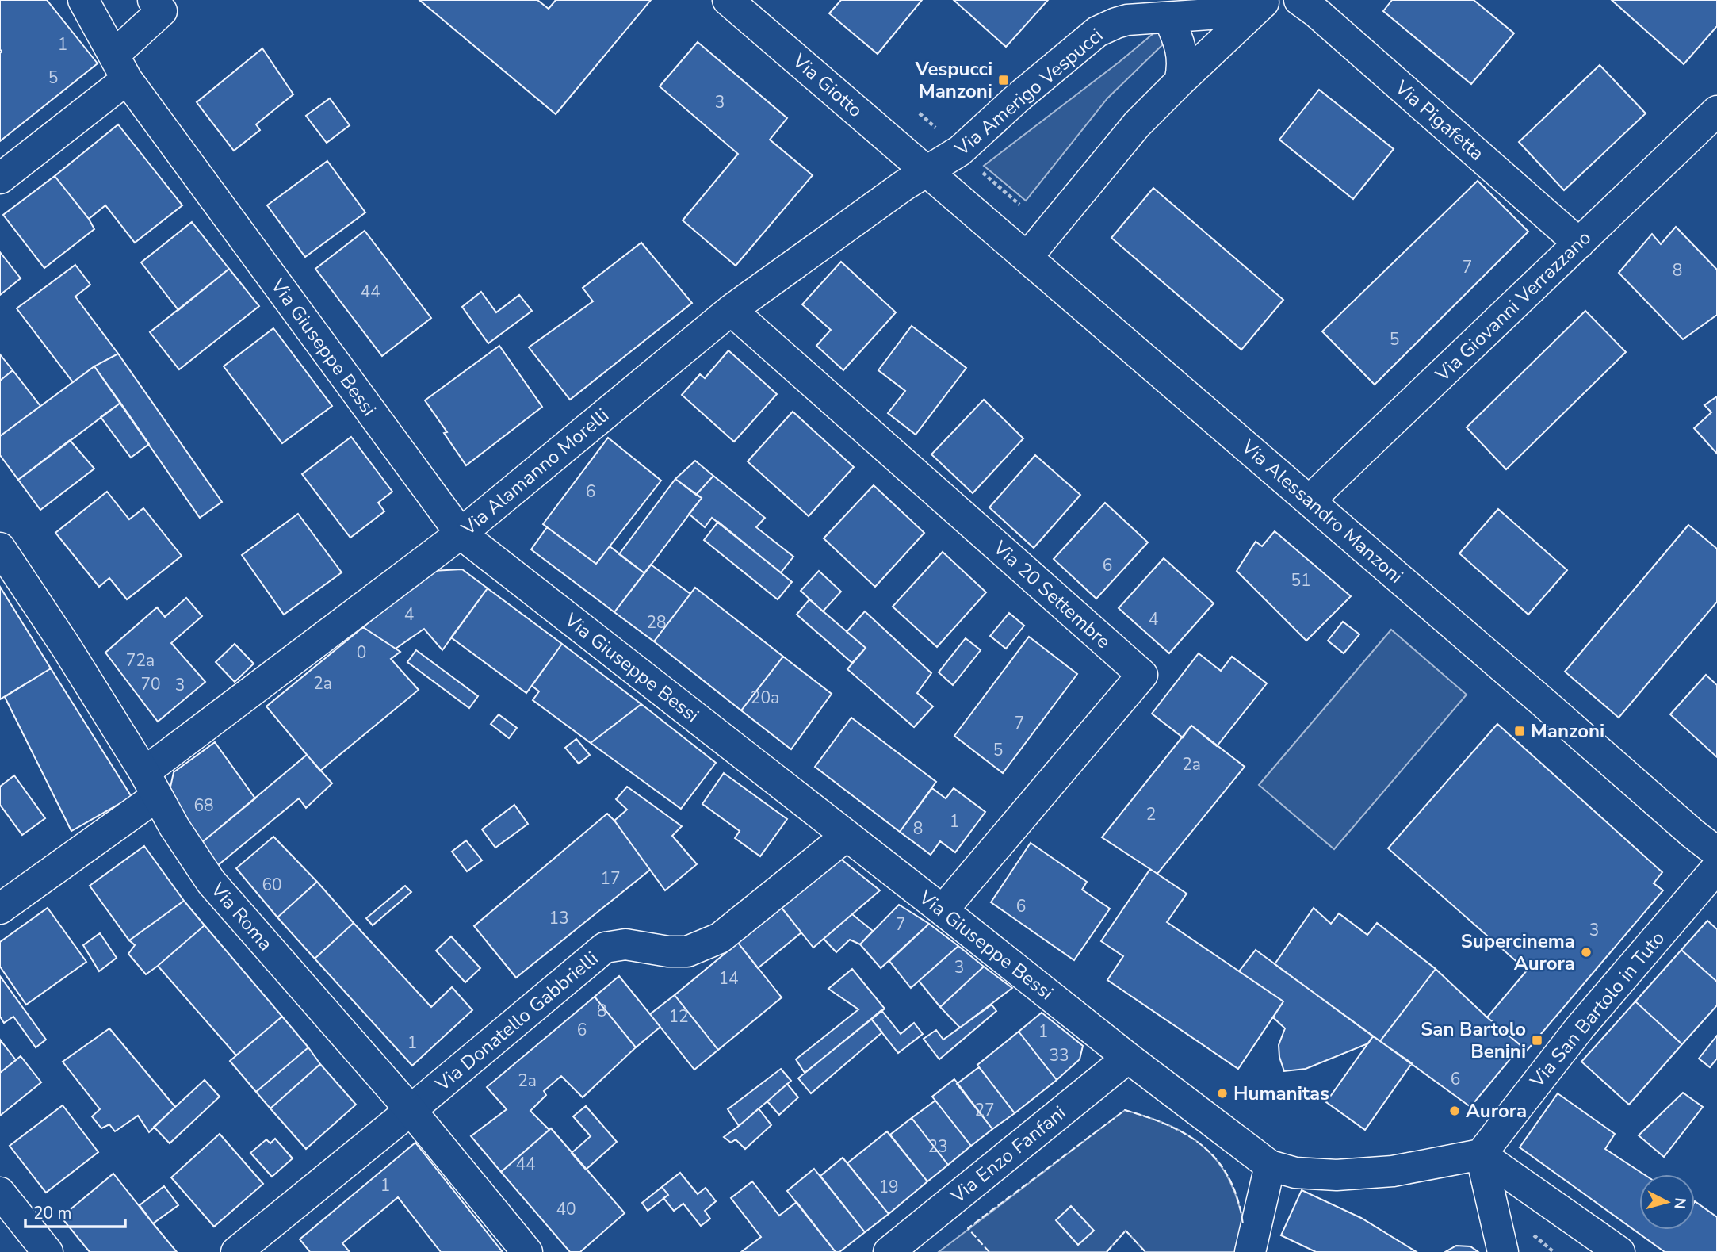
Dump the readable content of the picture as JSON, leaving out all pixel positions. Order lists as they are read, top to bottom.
{
  "streets": {
    "street": [
      "Via Giotto",
      "Via Amerigo Vespucci",
      "Via Pigafetta",
      "Via Giovanni Verrazzano",
      "Via Giuseppe Bessi",
      "Via Alamanno Morelli",
      "Via Alessandro Manzoni",
      "Via 20 Settembre",
      "Via Roma",
      "Via San Bartolo in Tuto",
      "Via Donatello Gabbrielli",
      "Via Enzo Fanfani"
    ]
  },
  "crossings": [
    ["Via Giotto", "Via Amerigo Vespucci"],
    ["Via Giotto", "Via Alamanno Morelli"],
    ["Via Giotto", "Via Alessandro Manzoni"],
    ["Via Amerigo Vespucci", "Via Alamanno Morelli"],
    ["Via Amerigo Vespucci", "Via Alessandro Manzoni"],
    ["Via Pigafetta", "Via Giovanni Verrazzano"],
    ["Via Giovanni Verrazzano", "Via Alessandro Manzoni"],
    ["Via Giuseppe Bessi", "Via Alamanno Morelli"],
    ["Via Giuseppe Bessi", "Via 20 Settembre"],
    ["Via Giuseppe Bessi", "Via Donatello Gabbrielli"],
    ["Via Giuseppe Bessi", "Via Enzo Fanfani"],
    ["Via Alamanno Morelli", "Via Alessandro Manzoni"],
    ["Via Alamanno Morelli", "Via 20 Settembre"],
    ["Via Alamanno Morelli", "Via Roma"],
    ["Via Roma", "Via Donatello Gabbrielli"]
  ],
  "places": {
    "transit": ["Vespucci Manzoni", "Manzoni", "San Bartolo Benini"],
    "other": ["Supercinema Aurora", "Humanitas", "Aurora"]
  },
  "house_numbers": [
    "1",
    "5",
    "3",
    "7",
    "8",
    "44",
    "5",
    "6",
    "6",
    "51",
    "4",
    "4",
    "28",
    "0",
    "72a",
    "2a",
    "70",
    "3",
    "20a",
    "7",
    "5",
    "2a",
    "68",
    "2",
    "1",
    "8",
    "17",
    "60",
    "6",
    "13",
    "7",
    "3",
    "3",
    "14",
    "8",
    "12",
    "6",
    "1",
    "1",
    "33",
    "6",
    "2a",
    "27",
    "23",
    "44",
    "1",
    "19",
    "40"
  ],
  "scale_bar": "20 m",
  "north": "right"
}
